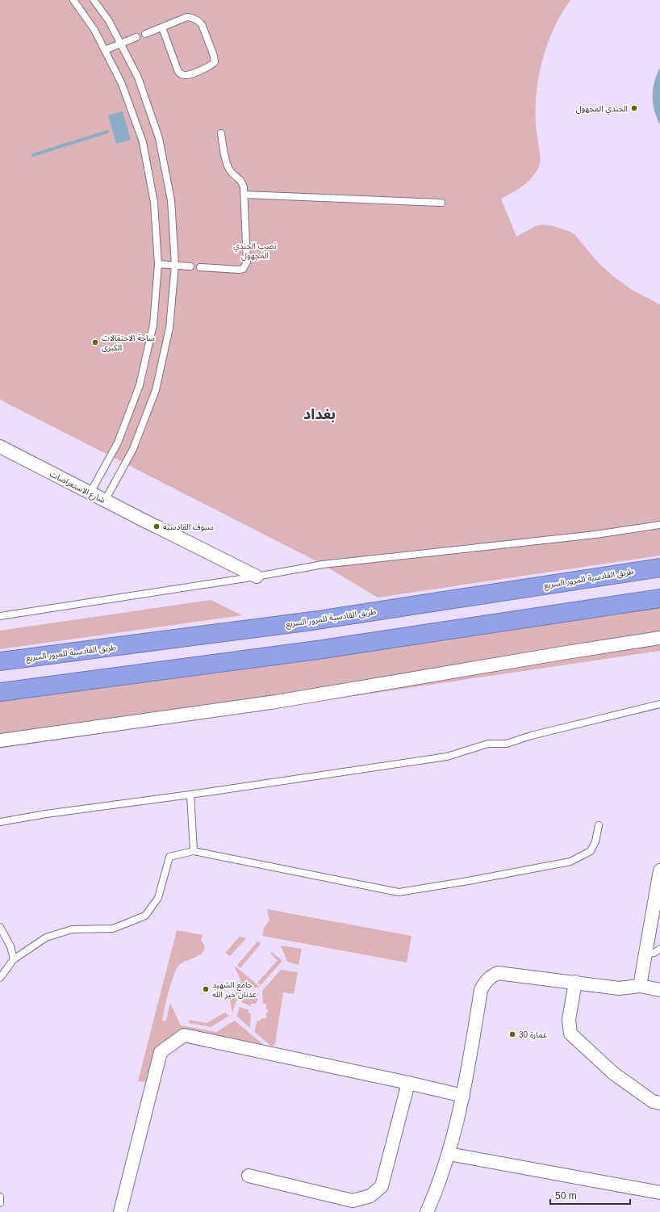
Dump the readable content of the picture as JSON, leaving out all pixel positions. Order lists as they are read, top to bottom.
{
  "streets": {
    "highway": ["طريق القادسية للمرور السريع"],
    "street": ["شارع الاستعراضات"]
  },
  "districts": ["بغداد"],
  "parks": ["نصب الجندي المجهول"],
  "places": [
    "الجندي المجهول",
    "ساحة الاحتفالات الكبرى",
    "سيوف القادسية",
    "جامع الشهيد عدنان خير الله",
    "عمارة 30"
  ],
  "scale_bar": "50 m"
}
